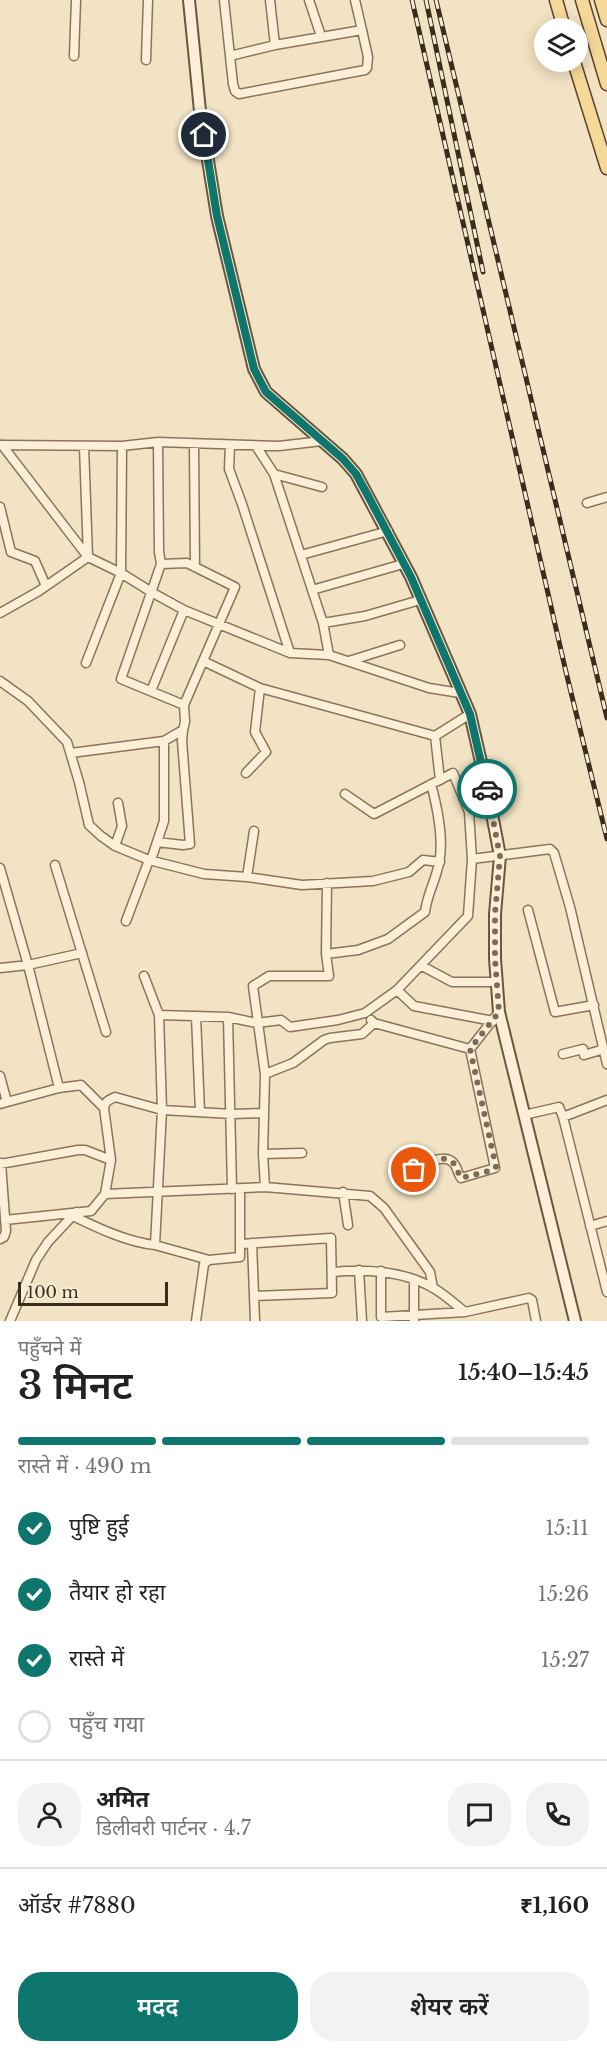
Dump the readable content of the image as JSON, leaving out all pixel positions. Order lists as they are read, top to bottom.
{
  "scale_bar": "100 m",
  "page": {
    "scale": "100 m",
    "heading": ["3 मिनट", "पहुँचने में", "15:40–15:45"],
    "panel": [
      "अमित",
      "डिलीवरी पार्टनर · 4.7",
      "ऑर्डर #7880",
      "₹1,160"
    ],
    "bar": "रास्ते में · 490 m",
    "list": [
      ["पुष्टि हुई", "15:11"],
      ["तैयार हो रहा", "15:26"],
      ["रास्ते में", "15:27"],
      "पहुँच गया"
    ],
    "buttons": ["मदद", "शेयर करें"]
  }
}
